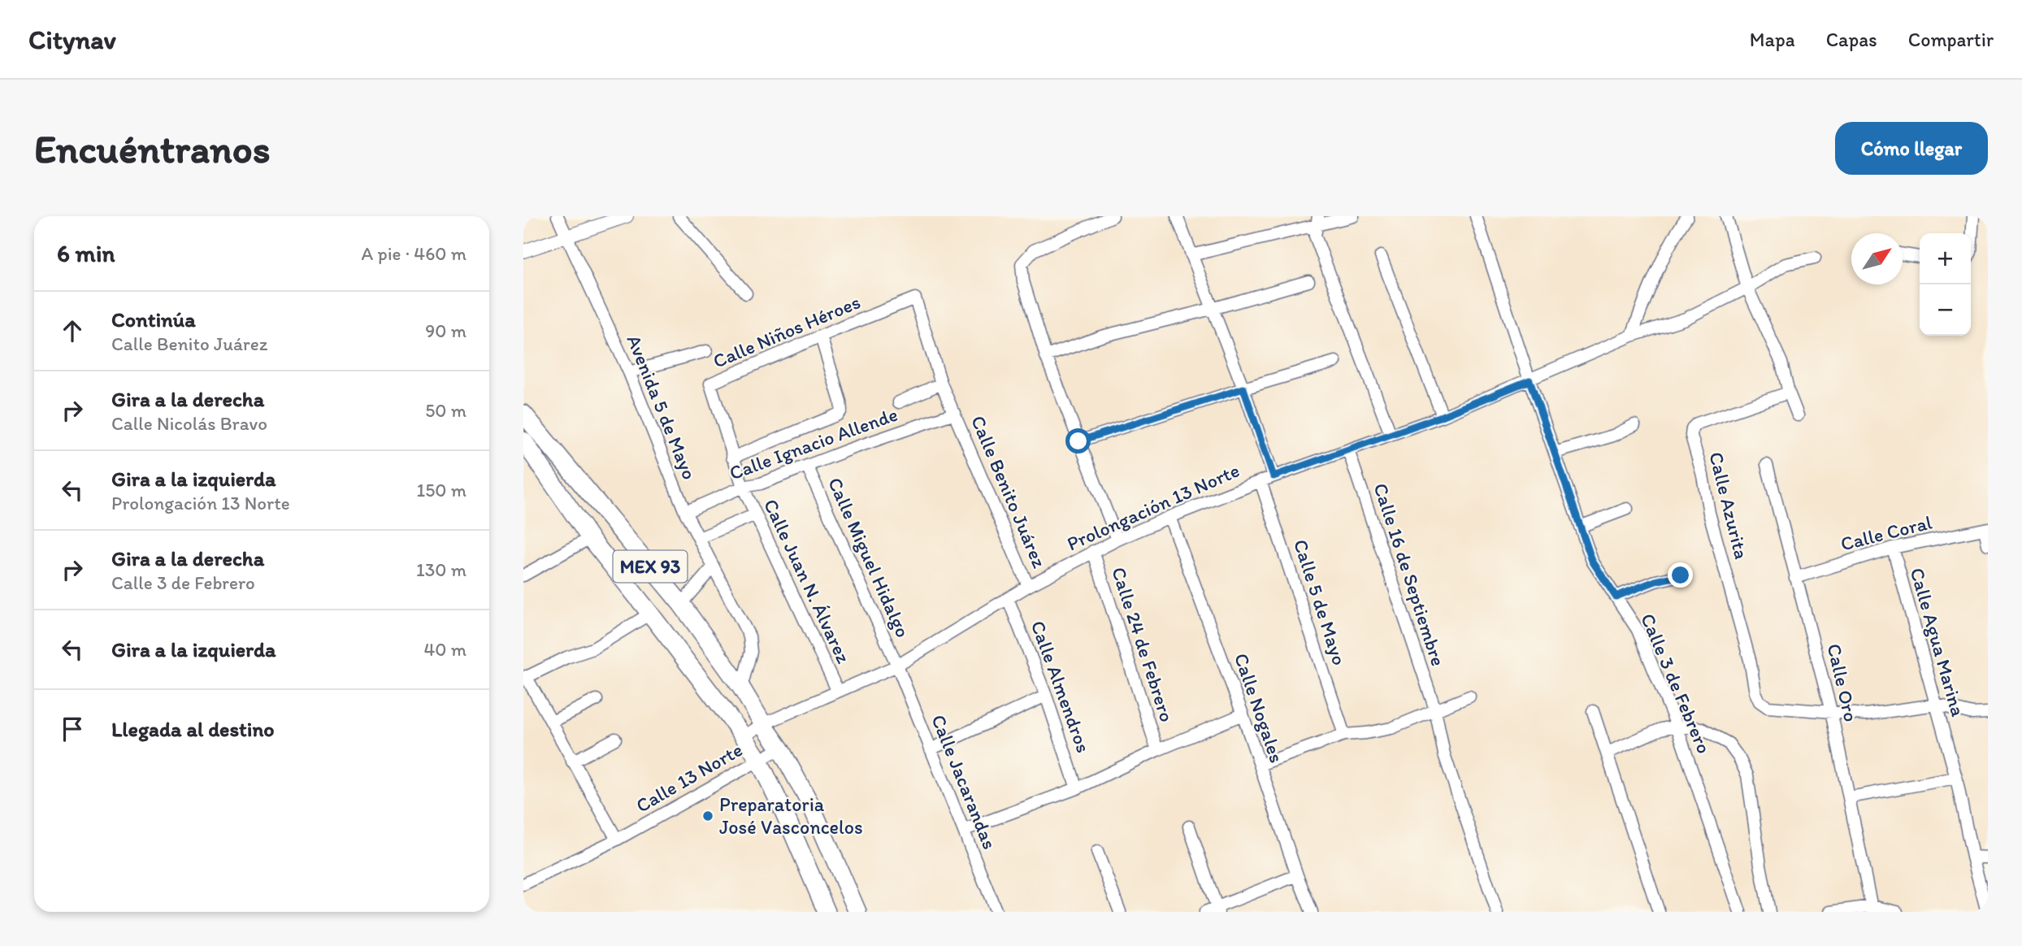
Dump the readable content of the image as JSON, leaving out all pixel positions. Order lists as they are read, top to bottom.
{
  "streets": {
    "main road": ["MEX 93"],
    "street": [
      "Calle Niños Héroes",
      "Avenida 5 de Mayo",
      "Calle Ignacio Allende",
      "Calle Benito Juárez",
      "Calle Azurita",
      "Prolongación 13 Norte",
      "Calle Coral",
      "Calle Miguel Hidalgo",
      "Calle 16 de Septiembre",
      "Calle Juan N. Álvarez",
      "Calle 5 de Mayo",
      "Calle Agua Marina",
      "Calle 24 de Febrero",
      "Calle Oro",
      "Calle 3 de Febrero",
      "Calle Almendros",
      "Calle Nogales",
      "Calle 13 Norte",
      "Calle Jacarandas"
    ]
  },
  "crossings": [
    ["Calle Niños Héroes", "Calle Ignacio Allende"],
    ["Calle Niños Héroes", "Calle Benito Juárez"],
    ["Calle Niños Héroes", "Calle Juan N. Álvarez"],
    ["Avenida 5 de Mayo", "Calle Ignacio Allende"],
    ["Avenida 5 de Mayo", "MEX 93"],
    ["Calle Ignacio Allende", "Calle Benito Juárez"],
    ["Calle Ignacio Allende", "Calle Miguel Hidalgo"],
    ["Calle Ignacio Allende", "Calle Juan N. Álvarez"],
    ["Calle Benito Juárez", "Prolongación 13 Norte"],
    ["Calle Azurita", "Calle Oro"],
    ["Prolongación 13 Norte", "Calle Miguel Hidalgo"],
    ["Prolongación 13 Norte", "MEX 93"],
    ["Prolongación 13 Norte", "Calle 16 de Septiembre"],
    ["Prolongación 13 Norte", "Calle Juan N. Álvarez"],
    ["Prolongación 13 Norte", "Calle 5 de Mayo"],
    ["Prolongación 13 Norte", "Calle 24 de Febrero"],
    ["Prolongación 13 Norte", "Calle 3 de Febrero"],
    ["Prolongación 13 Norte", "Calle Almendros"],
    ["Prolongación 13 Norte", "Calle Nogales"],
    ["Prolongación 13 Norte", "Calle Jacarandas"],
    ["Calle Coral", "Calle Agua Marina"],
    ["Calle Coral", "Calle Oro"],
    ["Calle Miguel Hidalgo", "Calle Jacarandas"],
    ["MEX 93", "Calle 13 Norte"]
  ],
  "places": ["Preparatoria José Vasconcelos"],
  "north": "top right",
  "page": {
    "header": "Citynav",
    "nav": ["Mapa", "Capas", "Compartir"],
    "buttons": "Cómo llegar",
    "title": "Encuéntranos",
    "heading": ["6 min", "A pie · 460 m"],
    "map_buttons": ["+", "−"],
    "list": [
      ["Continúa", "Calle Benito Juárez", "90 m"],
      ["Gira a la derecha", "Calle Nicolás Bravo", "50 m"],
      ["Gira a la izquierda", "Prolongación 13 Norte", "150 m"],
      ["Gira a la derecha", "Calle 3 de Febrero", "130 m"],
      ["Gira a la izquierda", "40 m"],
      "Llegada al destino"
    ]
  }
}
